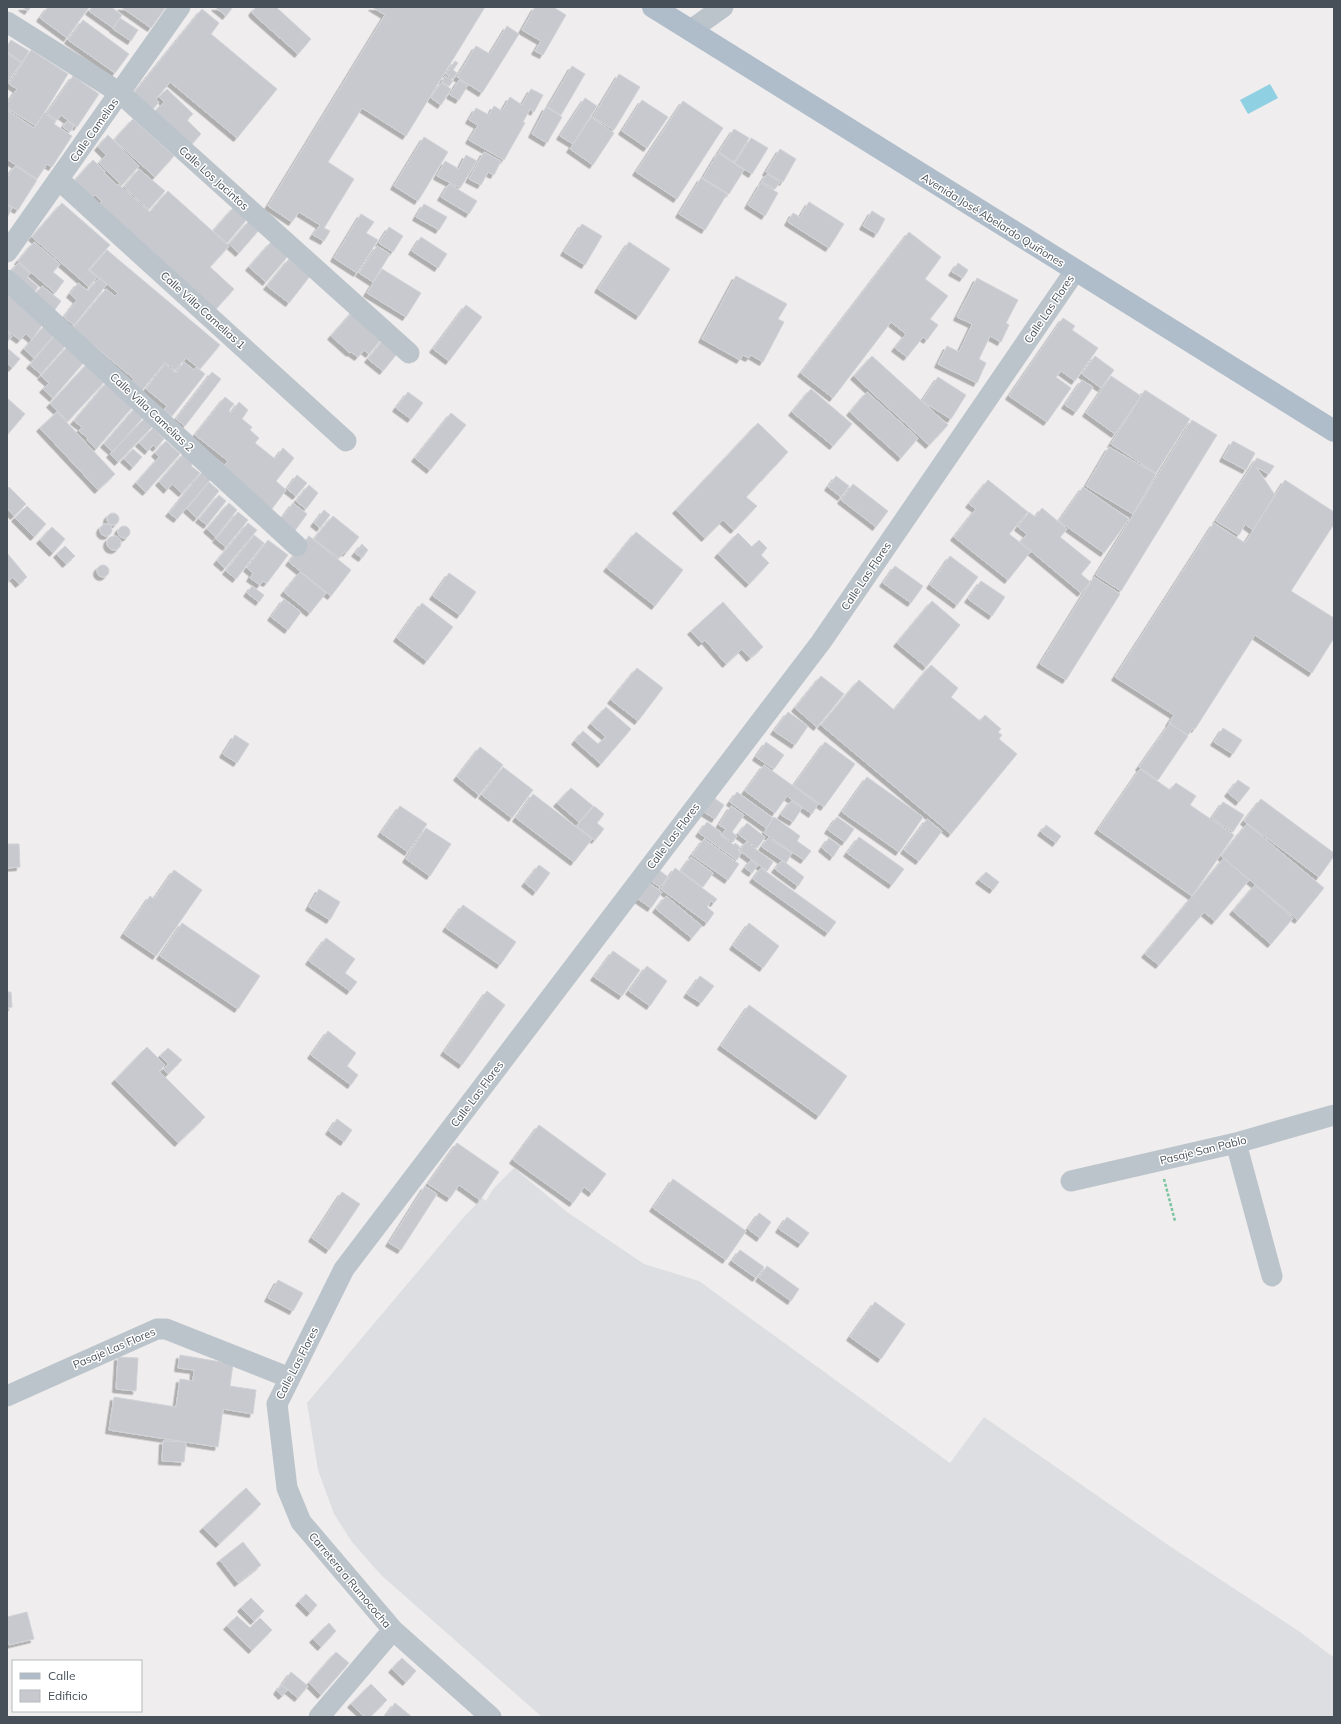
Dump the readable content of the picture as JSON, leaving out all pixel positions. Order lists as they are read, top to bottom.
{
  "streets": {
    "main road": ["Avenida José Abelardo Quiñones"],
    "street": [
      "Calle Camelias",
      "Calle Los Jacintos",
      "Calle Las Flores",
      "Calle Villa Camelias 1",
      "Calle Villa Camelias 2",
      "Pasaje San Pablo",
      "Pasaje Las Flores",
      "Carretera a Rumococha"
    ]
  },
  "crossings": [
    ["Calle Camelias", "Calle Los Jacintos"],
    ["Calle Camelias", "Calle Villa Camelias 1"],
    ["Avenida José Abelardo Quiñones", "Calle Las Flores"],
    ["Calle Las Flores", "Pasaje Las Flores"],
    ["Calle Las Flores", "Carretera a Rumococha"]
  ],
  "legend": ["Calle", "Edificio"]
}
